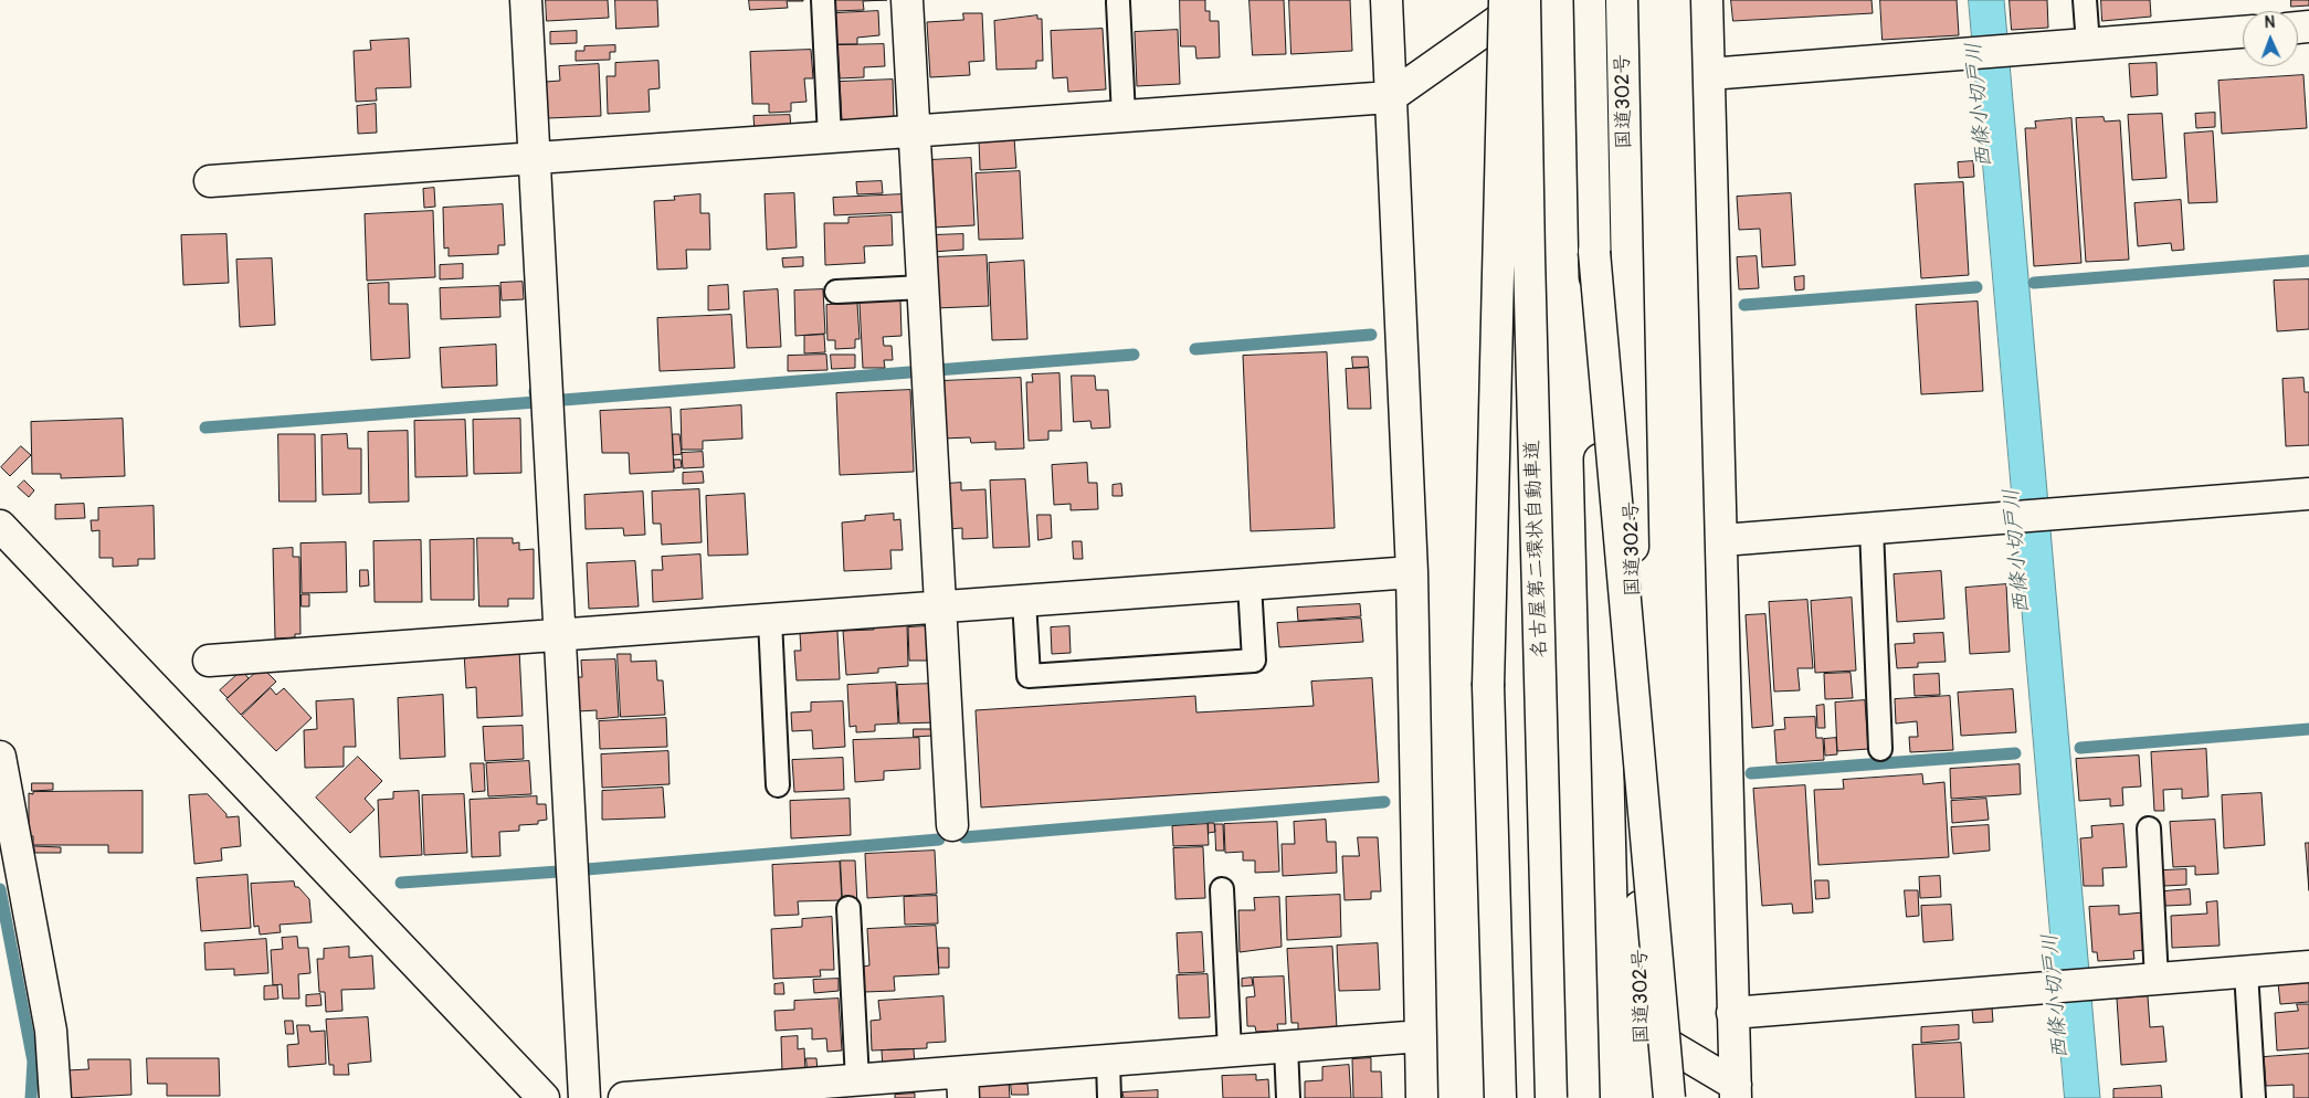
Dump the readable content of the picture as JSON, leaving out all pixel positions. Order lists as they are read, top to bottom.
{
  "streets": {
    "main road": ["国道302号", "名古屋第二環状自動車道"]
  },
  "water": ["西條小切戸川"],
  "north": "top"
}
